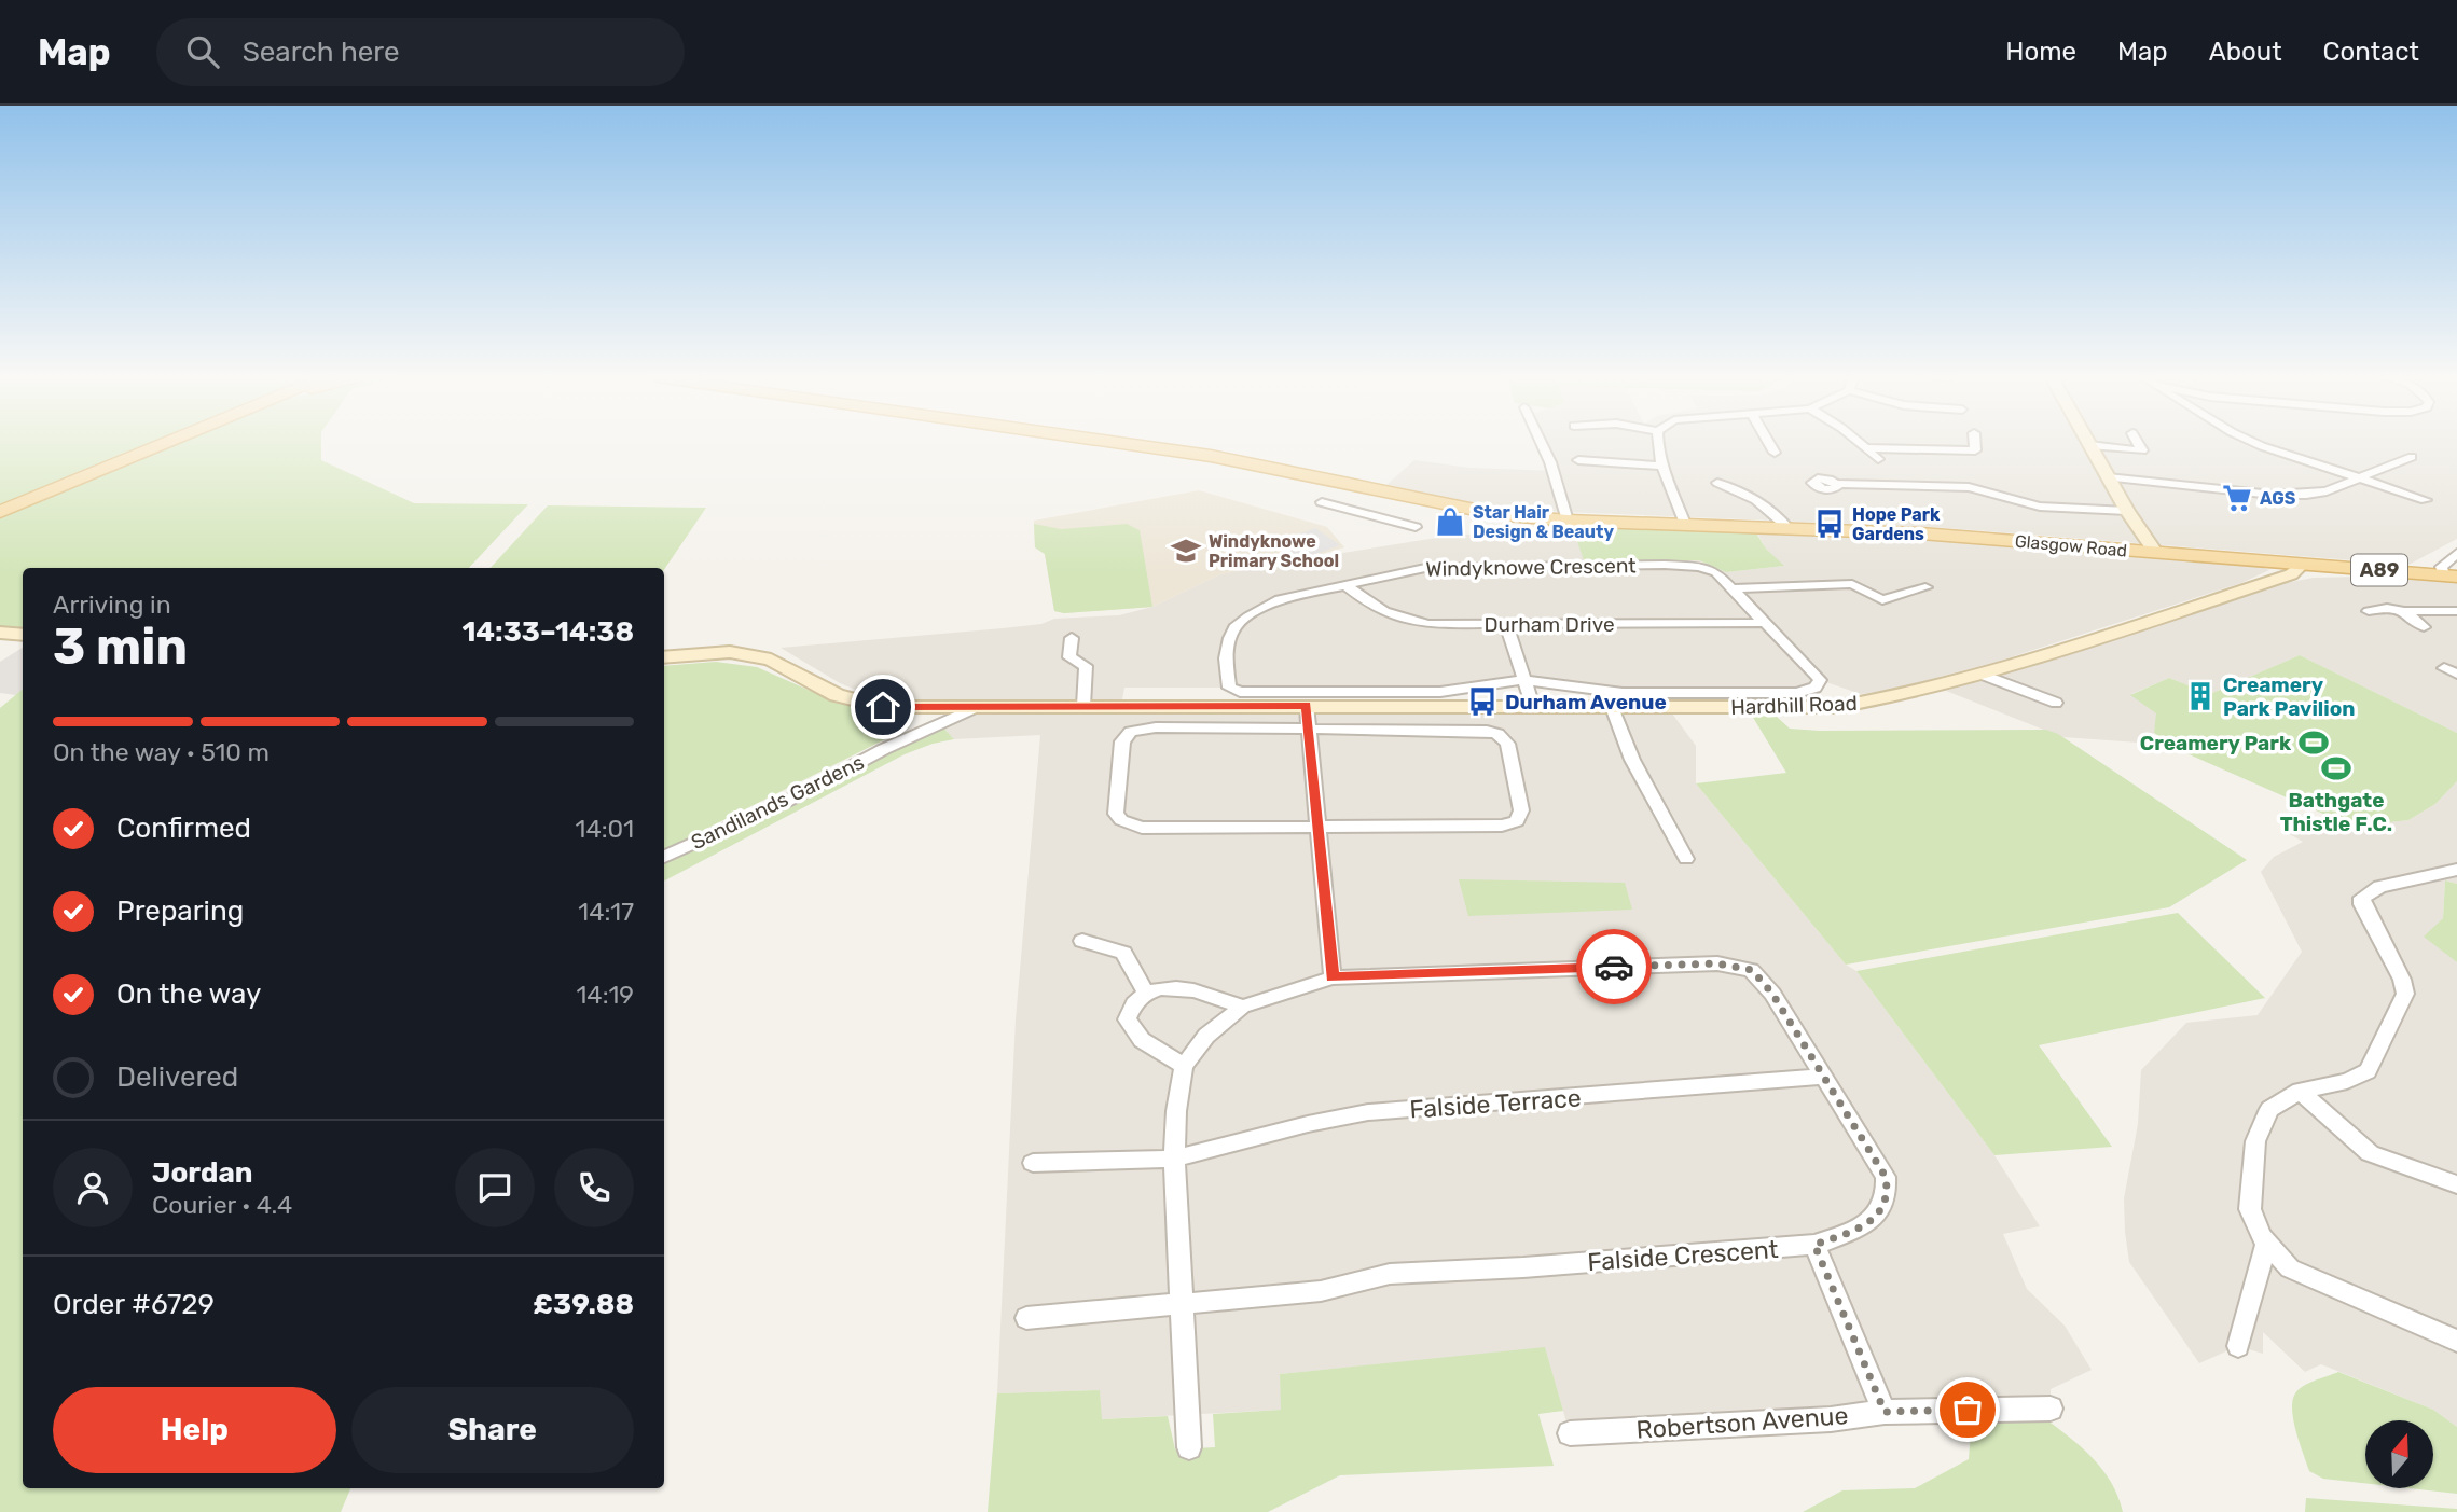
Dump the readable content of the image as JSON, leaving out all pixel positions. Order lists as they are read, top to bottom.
{
  "streets": {
    "main road": ["Glasgow Road", "A89", "Hardhill Road"],
    "street": [
      "Windyknowe Crescent",
      "Durham Drive",
      "Sandilands Gardens",
      "Falside Terrace",
      "Falside Crescent",
      "Robertson Avenue"
    ]
  },
  "crossings": [
    ["Glasgow Road", "A89"],
    ["Glasgow Road", "Hardhill Road"],
    ["Windyknowe Crescent", "Durham Drive"],
    ["Hardhill Road", "Sandilands Gardens"],
    ["Falside Terrace", "Falside Crescent"]
  ],
  "places": {
    "supermarket": ["AGS"],
    "shop": ["Star Hair Design & Beauty"],
    "bus stop": ["Hope Park Gardens", "Durham Avenue"],
    "school or university": ["Windyknowe Primary School"],
    "building": ["Creamery Park Pavilion"],
    "sports": ["Creamery Park", "Bathgate Thistle F.C."]
  },
  "north": "top",
  "page": {
    "header": "Map",
    "search": "Search here",
    "nav": [
      "Home",
      "Map",
      "About",
      "Contact"
    ],
    "heading": ["3 min", "Arriving in", "14:33–14:38"],
    "panel": [
      "Jordan",
      "Courier · 4.4",
      "Order #6729",
      "£39.88"
    ],
    "bar": "On the way · 510 m",
    "list": [
      ["Confirmed", "14:01"],
      ["Preparing", "14:17"],
      ["On the way", "14:19"],
      "Delivered"
    ],
    "buttons": ["Help", "Share"]
  }
}
